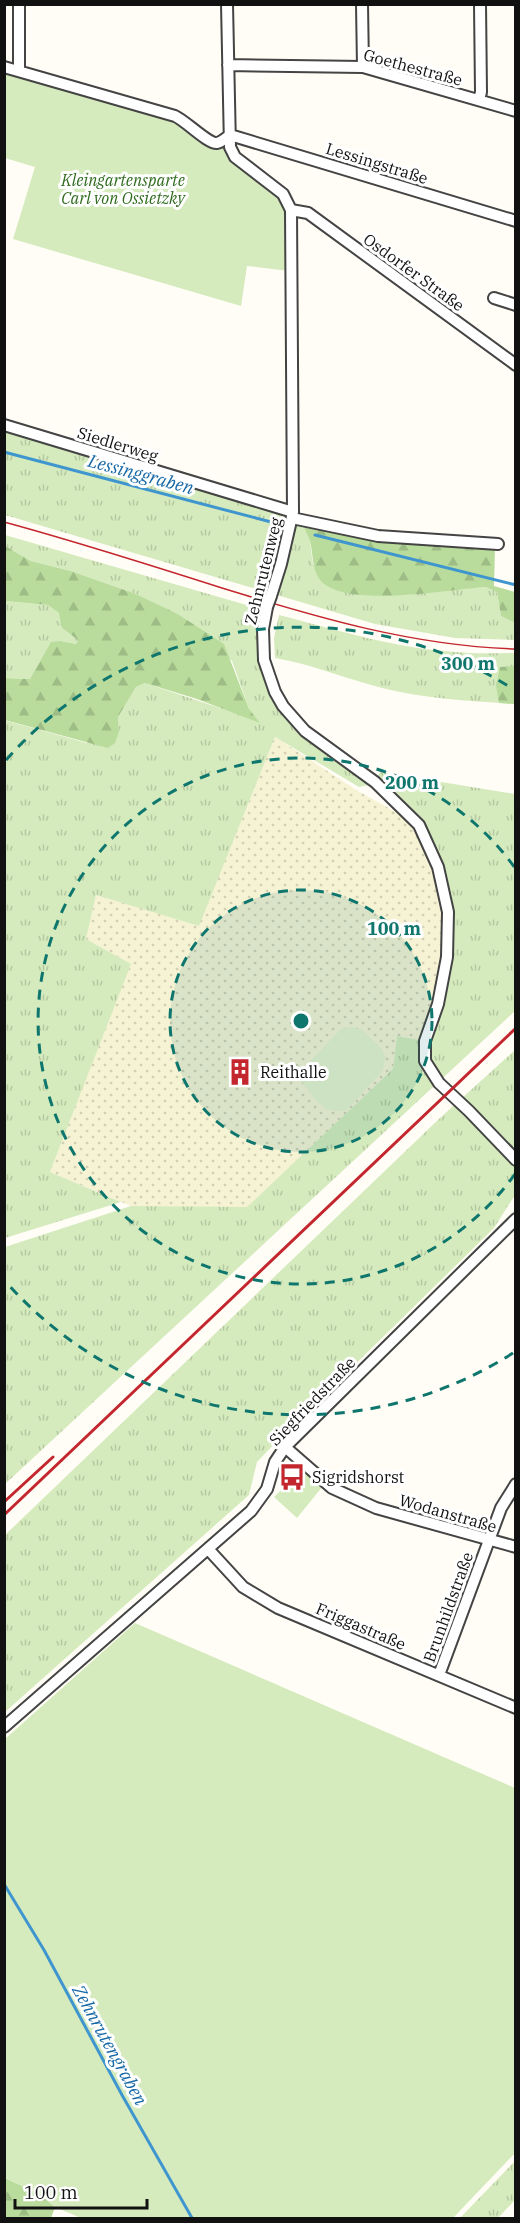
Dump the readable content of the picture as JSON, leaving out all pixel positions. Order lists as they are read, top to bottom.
{
  "streets": {
    "street": [
      "Goethestraße",
      "Lessingstraße",
      "Osdorfer Straße",
      "Siedlerweg",
      "Zehnrutenweg",
      "Siegfriedstraße",
      "Wodanstraße",
      "Brunhildstraße",
      "Friggastraße"
    ]
  },
  "crossings": [
    ["Osdorfer Straße", "Zehnrutenweg"],
    ["Siedlerweg", "Zehnrutenweg"],
    ["Siegfriedstraße", "Wodanstraße"],
    ["Siegfriedstraße", "Friggastraße"],
    ["Wodanstraße", "Brunhildstraße"],
    ["Brunhildstraße", "Friggastraße"]
  ],
  "water": ["Lessinggraben", "Zehnrutengraben"],
  "parks": ["Kleingartensparte Carl von Ossietzky"],
  "places": {
    "building": ["Reithalle"],
    "bus stop": ["Sigridshorst"]
  },
  "scale_bar": "100 m",
  "rings": ["300 m", "200 m", "100 m"]
}
